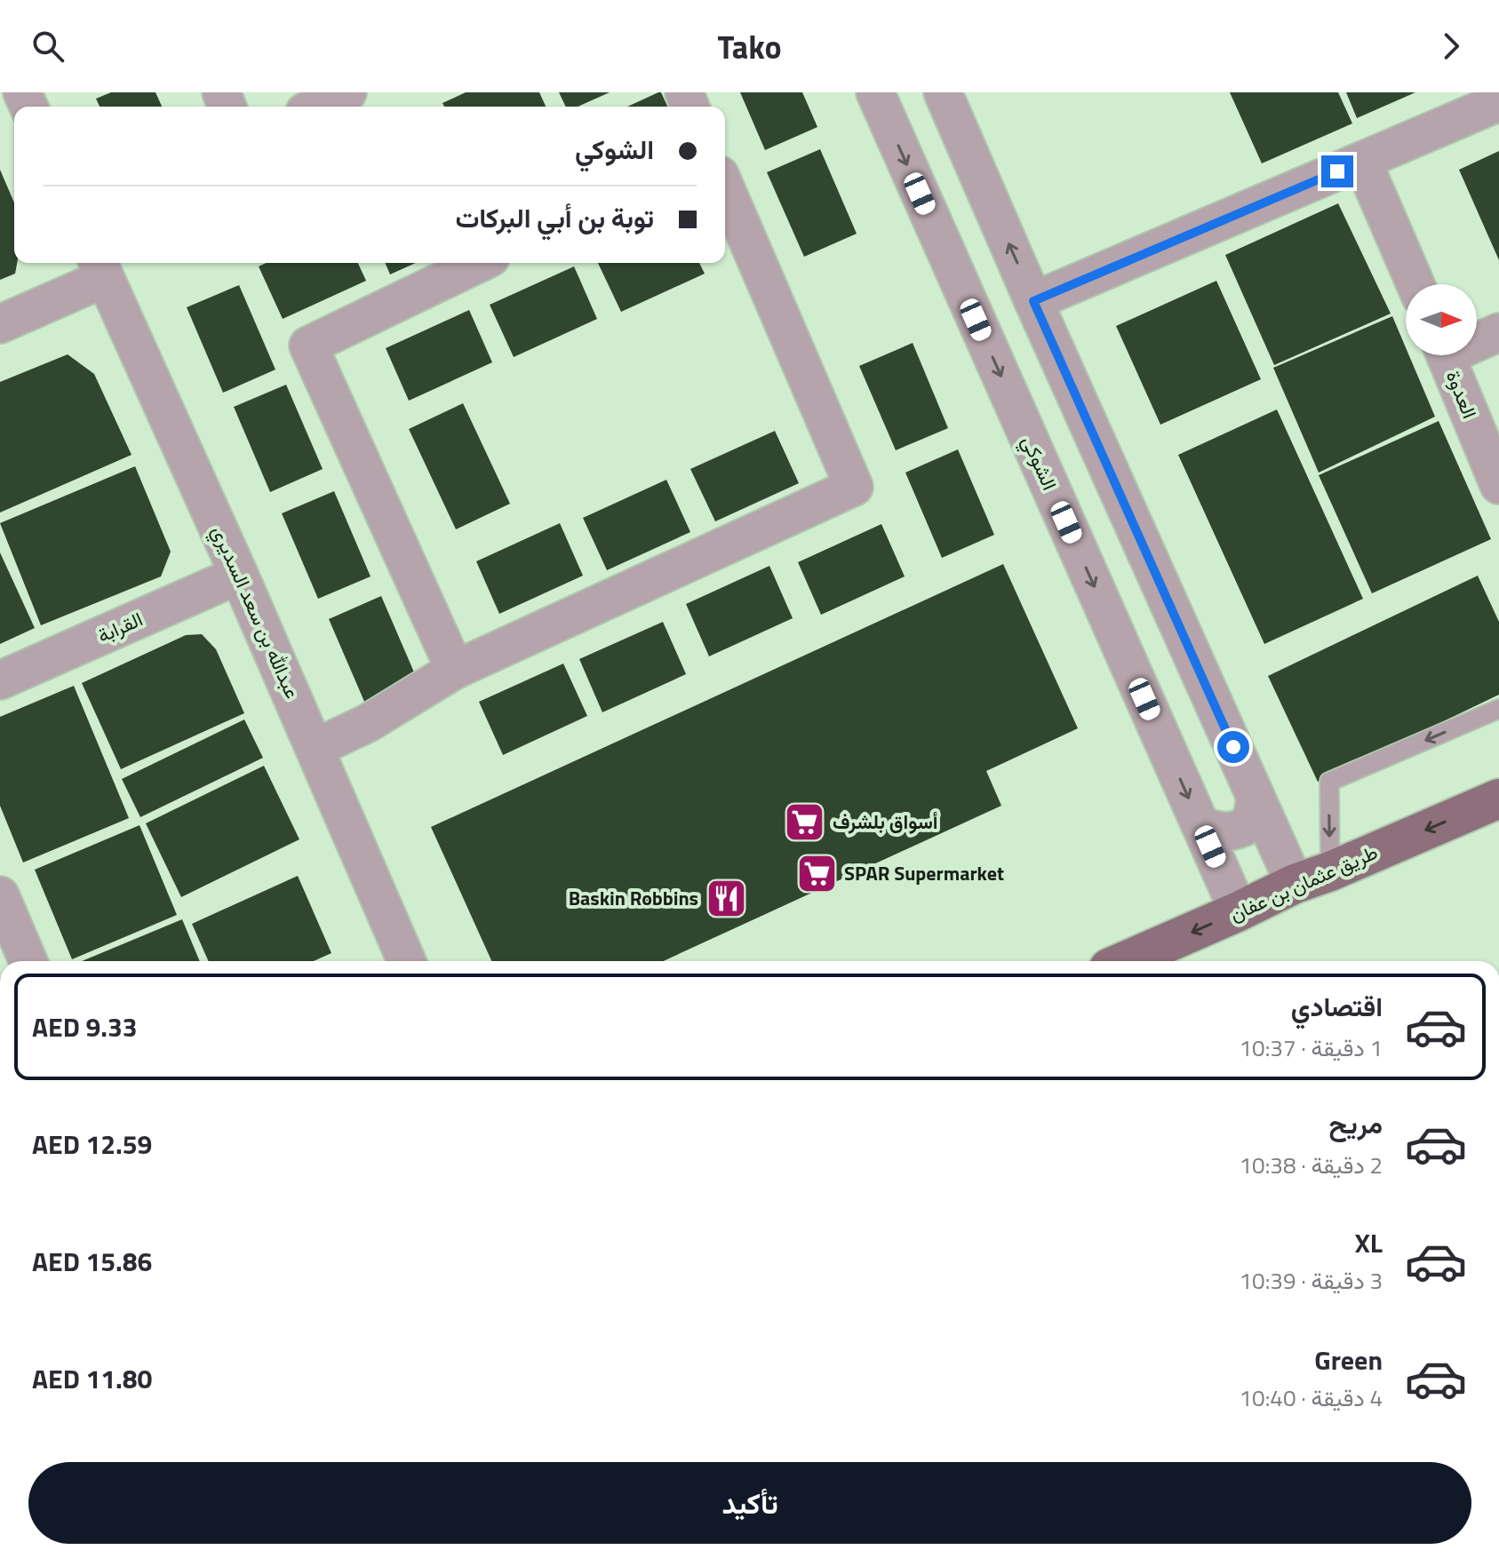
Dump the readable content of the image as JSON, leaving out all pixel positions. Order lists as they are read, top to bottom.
{
  "streets": {
    "main road": ["طريق عثمان بن عفان"],
    "street": [
      "العدوة",
      "الشوكي",
      "عبدالله بن سعد السديري",
      "القرابة"
    ]
  },
  "crossings": [
    ["الشوكي", "طريق عثمان بن عفان"],
    ["عبدالله بن سعد السديري", "القرابة"]
  ],
  "one_way": ["طريق عثمان بن عفان"],
  "places": {
    "supermarket": ["أسواق بلشرف", "SPAR Supermarket"],
    "restaurant": ["Baskin Robbins"]
  },
  "north": "right",
  "page": {
    "header": "Tako",
    "banner": ["الشوكي", "توبة بن أبي البركات"],
    "list": [
      {
        "name": "اقتصادي",
        "note": "1 دقيقة · 10:37",
        "value": "AED 9.33"
      },
      {
        "name": "مريح",
        "note": "2 دقيقة · 10:38",
        "value": "AED 12.59"
      },
      {
        "name": "XL",
        "note": "3 دقيقة · 10:39",
        "value": "AED 15.86"
      },
      {
        "name": "Green",
        "note": "4 دقيقة · 10:40",
        "value": "AED 11.80"
      }
    ],
    "buttons": "تأكيد"
  }
}
